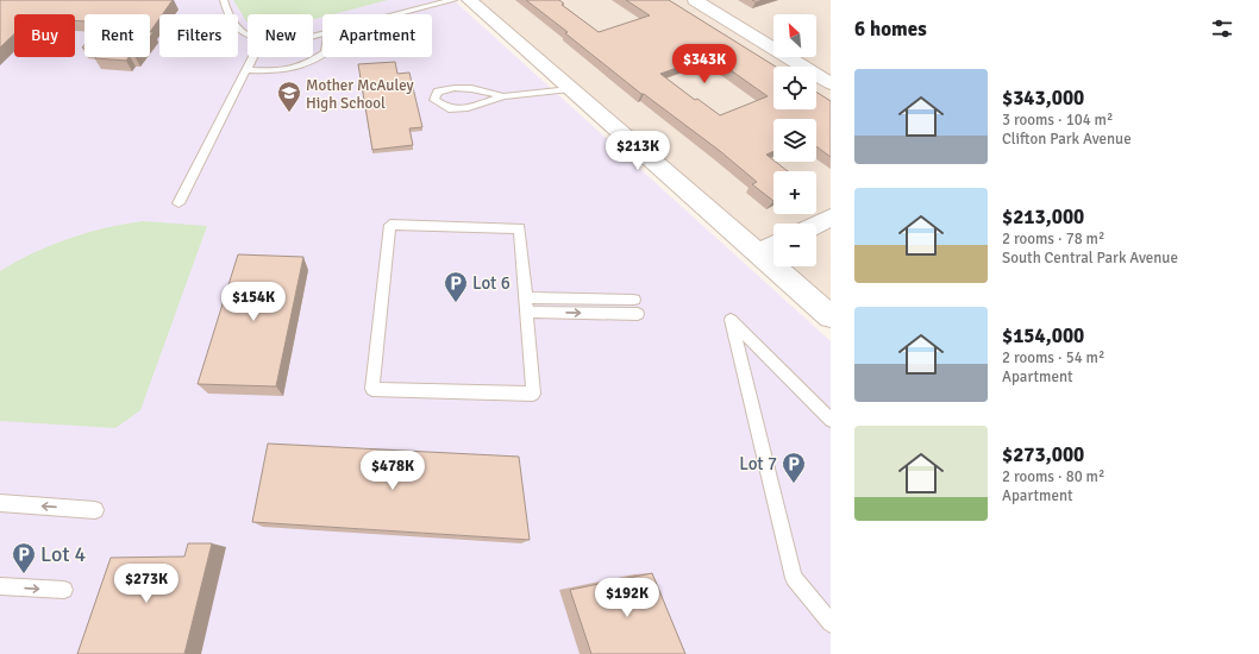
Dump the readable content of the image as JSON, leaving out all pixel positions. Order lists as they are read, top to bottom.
{
  "places": {
    "school or university": ["Mother McAuley High School"],
    "parking": ["Lot 6", "Lot 7", "Lot 4"]
  },
  "north": "top left",
  "page": {
    "heading": "6 homes",
    "map_buttons": ["+", "−"],
    "chip": [
      "Buy",
      "Rent",
      "Filters",
      "New",
      "Apartment"
    ],
    "price": [
      "$343K",
      "$213K",
      "$154K",
      "$478K",
      "$273K",
      "$192K"
    ],
    "list": [
      {
        "name": "$343,000",
        "note": "3 rooms · 104 m² · Clifton Park Avenue"
      },
      {
        "name": "$213,000",
        "note": "2 rooms · 78 m² · South Central Park Avenue"
      },
      {
        "name": "$154,000",
        "note": "2 rooms · 54 m² · Apartment"
      },
      {
        "name": "$273,000",
        "note": "2 rooms · 80 m² · Apartment"
      }
    ]
  }
}
